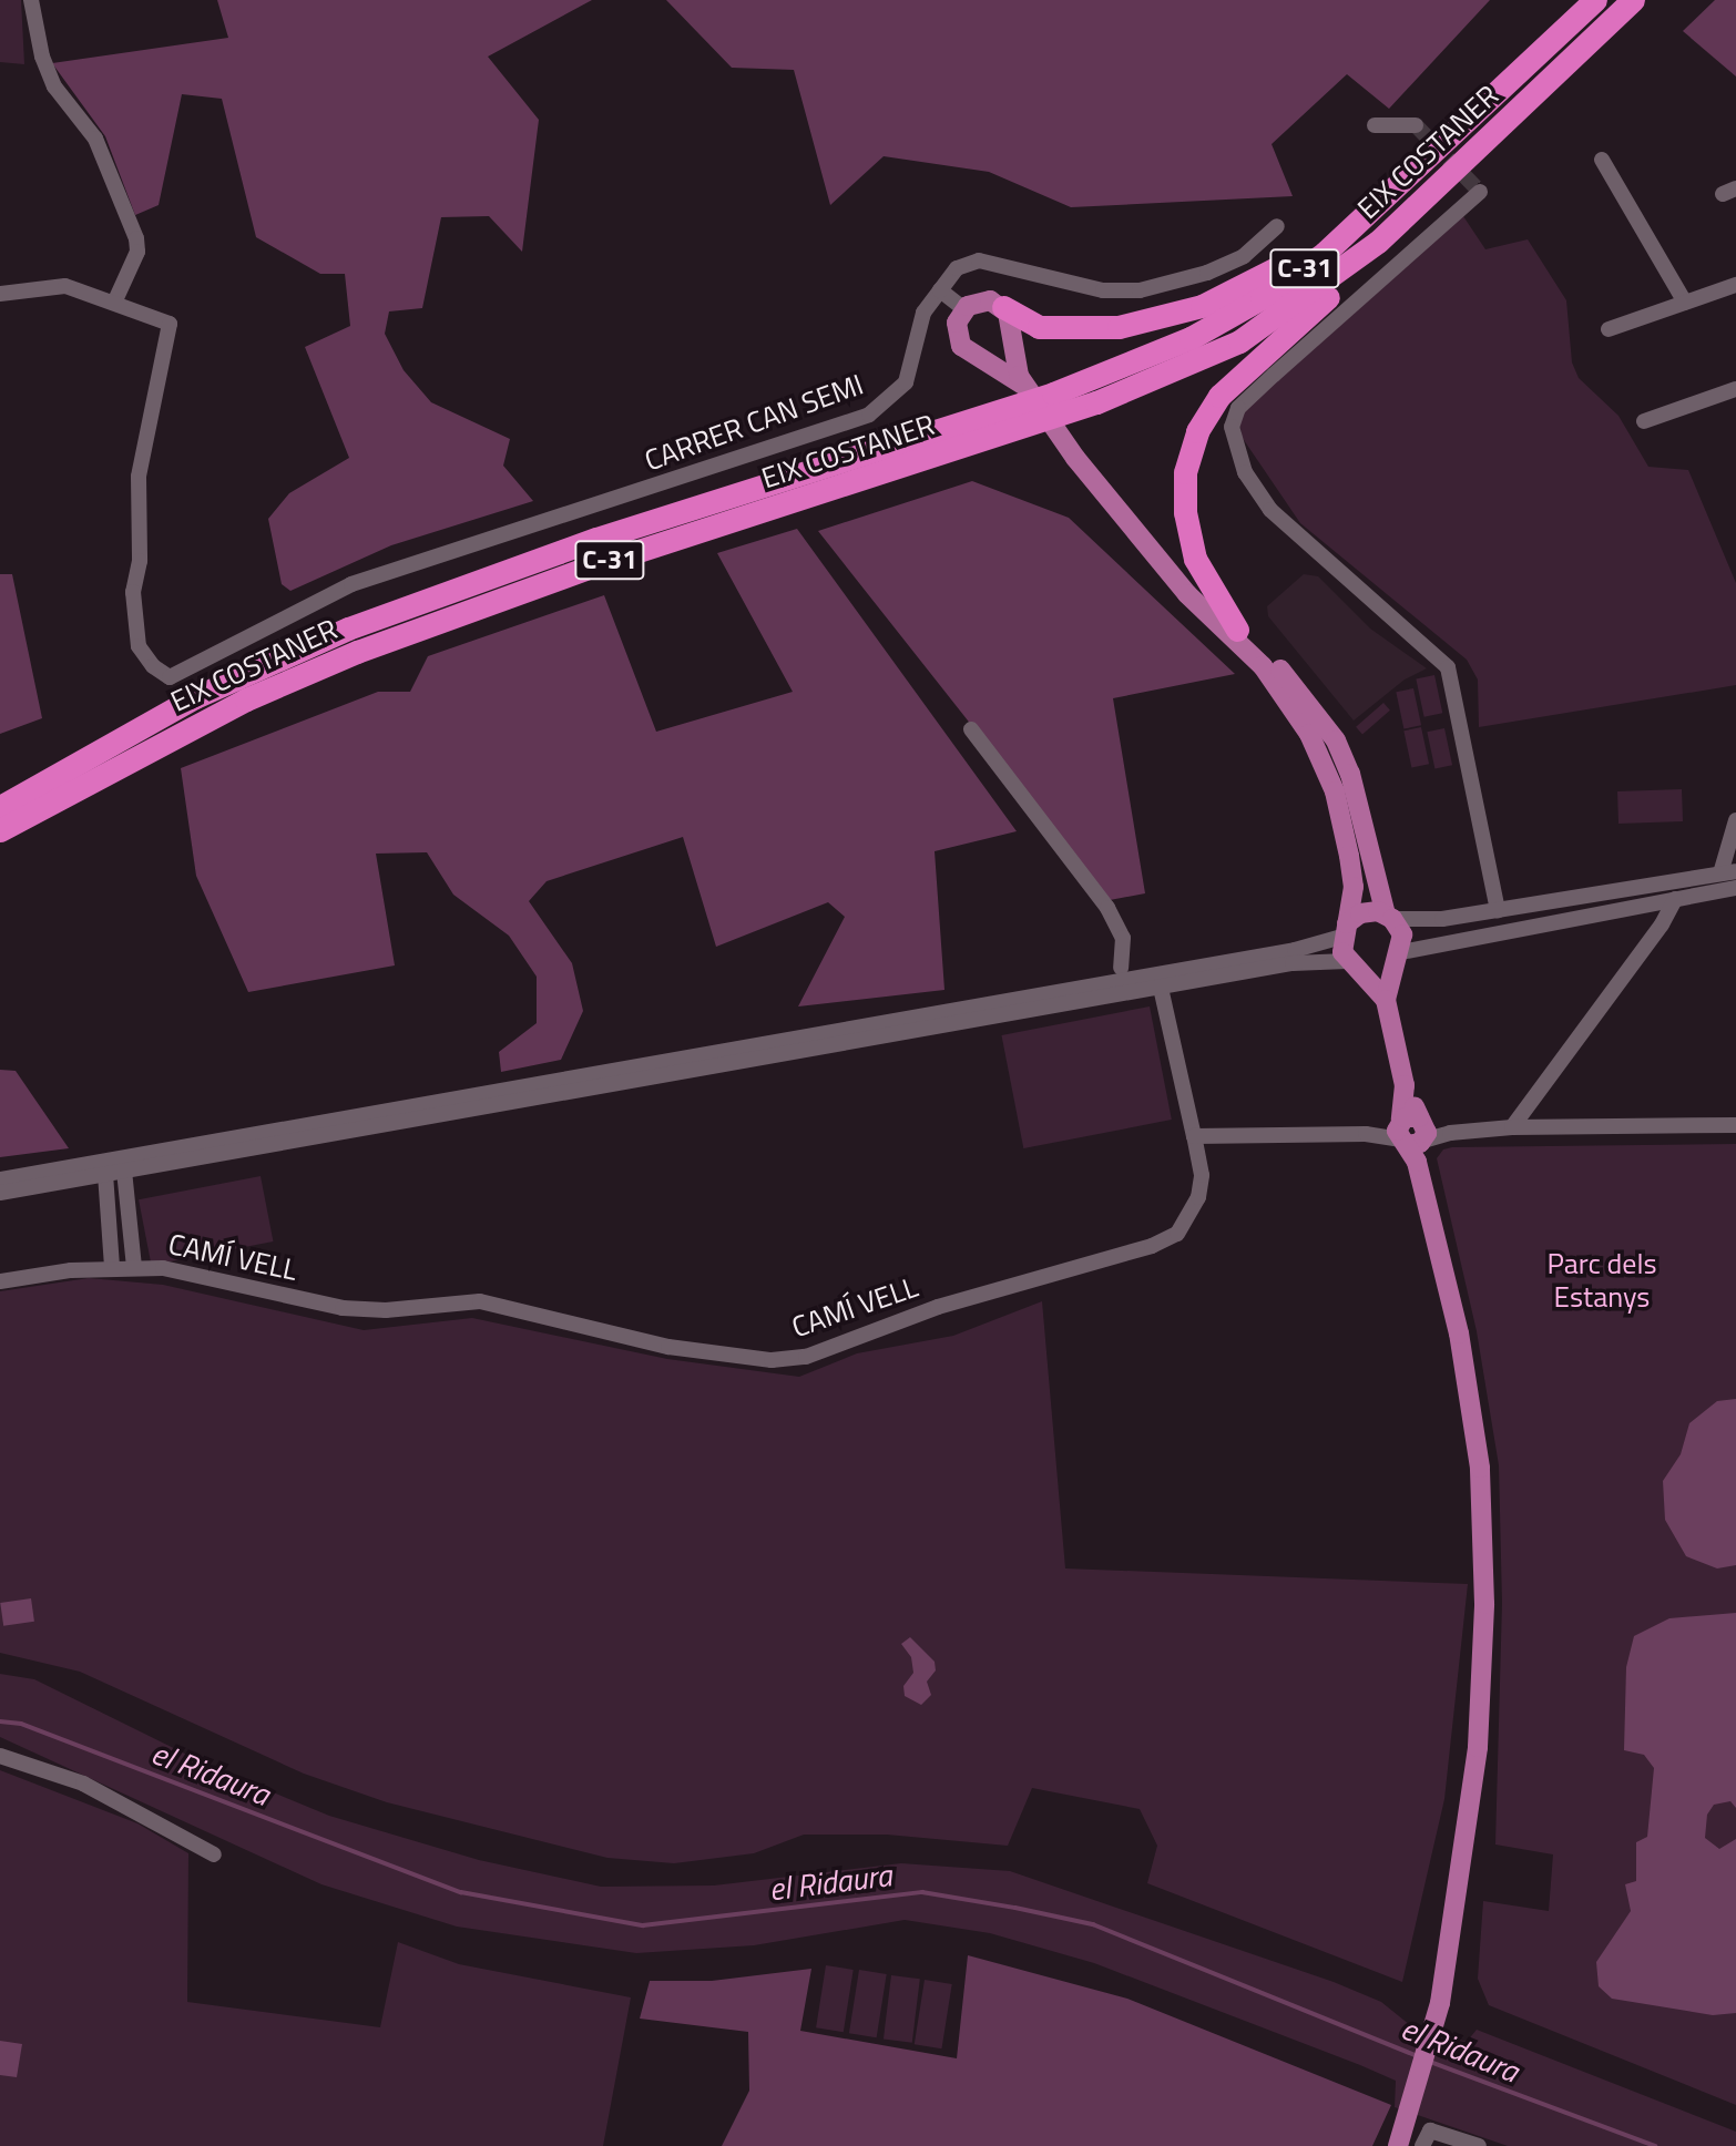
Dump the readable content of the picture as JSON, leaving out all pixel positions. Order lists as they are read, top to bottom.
{
  "streets": {
    "highway": ["EIX COSTANER", "C-31"],
    "street": ["CARRER CAN SEMI", "CAMÍ VELL"]
  },
  "water": ["el Ridaura"],
  "parks": ["Parc dels Estanys"]
}
